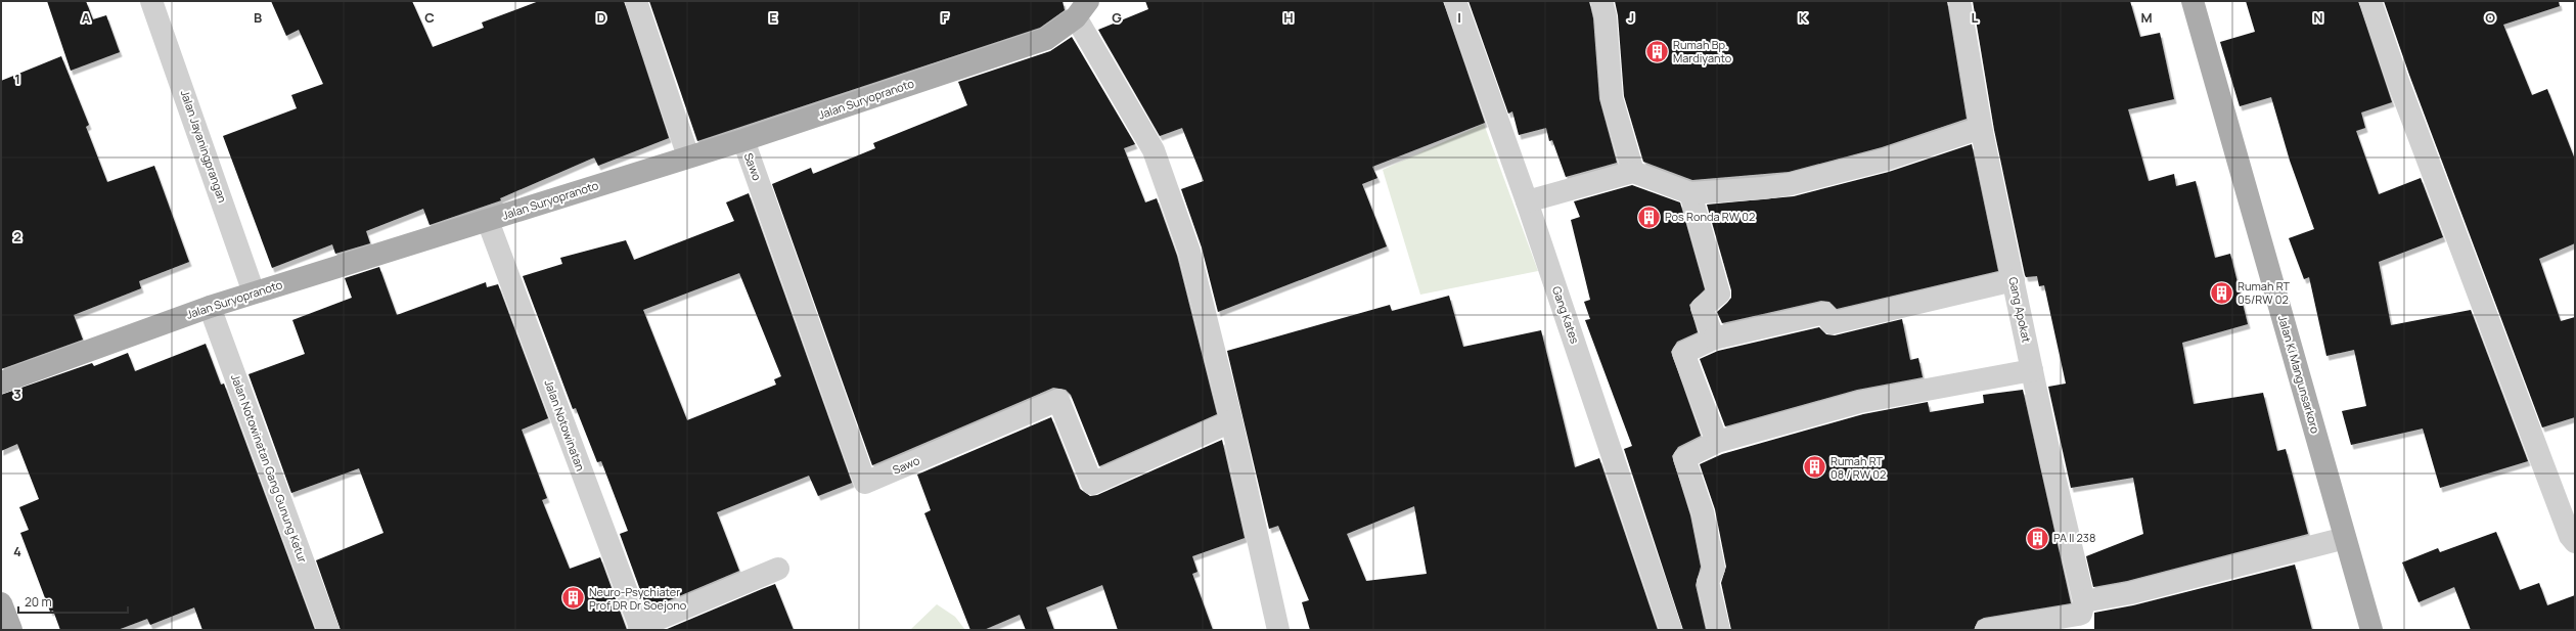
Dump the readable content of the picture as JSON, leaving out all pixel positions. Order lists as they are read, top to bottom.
{
  "streets": {
    "main road": ["Jalan Suryopranoto", "Jalan Ki Mangunsarkoro"],
    "street": [
      "Jalan Jayaningprangan",
      "Sawo",
      "Gang Apokat",
      "Gang Kates",
      "Jalan Notowinatan",
      "Jalan Notowinatan Gang Gunung Ketur"
    ]
  },
  "crossings": [
    ["Jalan Suryopranoto", "Jalan Jayaningprangan"],
    ["Jalan Suryopranoto", "Sawo"],
    ["Jalan Suryopranoto", "Jalan Notowinatan"],
    ["Jalan Suryopranoto", "Jalan Notowinatan Gang Gunung Ketur"]
  ],
  "places": {
    "building": [
      "Rumah Bp. Mardiyanto",
      "Pos Ronda RW 02",
      "Rumah RT 05/RW 02",
      "Rumah RT 08 / RW 02",
      "PA II 238",
      "Neuro-Psychiater Prof DR Dr Soejono"
    ]
  },
  "scale_bar": "20 m",
  "grid": {
    "columns": [
      "A",
      "B",
      "C",
      "D",
      "E",
      "F",
      "G",
      "H",
      "I",
      "J",
      "K",
      "L",
      "M",
      "N",
      "O"
    ],
    "rows": [
      "1",
      "2",
      "3",
      "4"
    ]
  }
}
